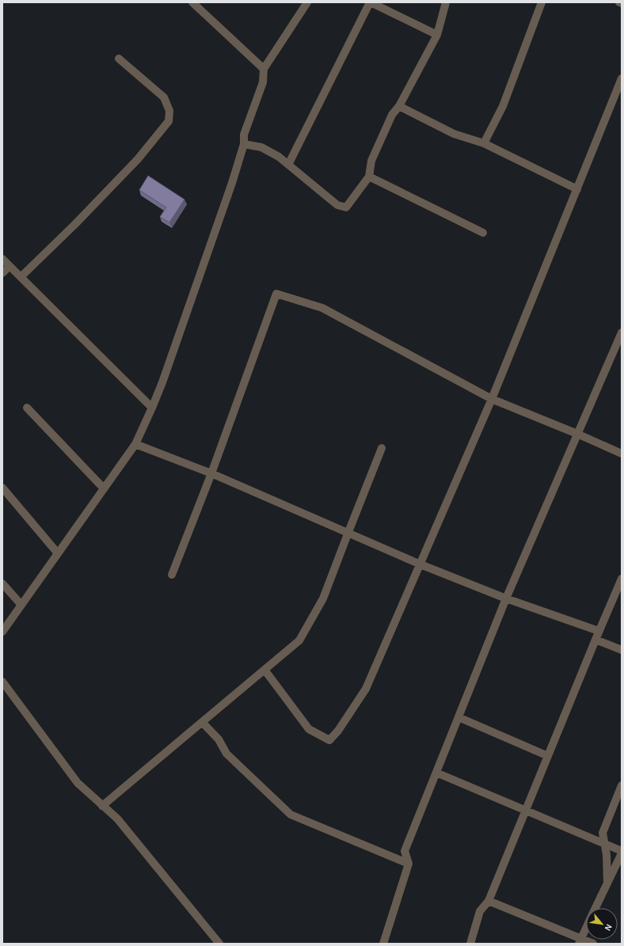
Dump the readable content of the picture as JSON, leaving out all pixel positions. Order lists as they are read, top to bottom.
{
  "north": "bottom right"
}
